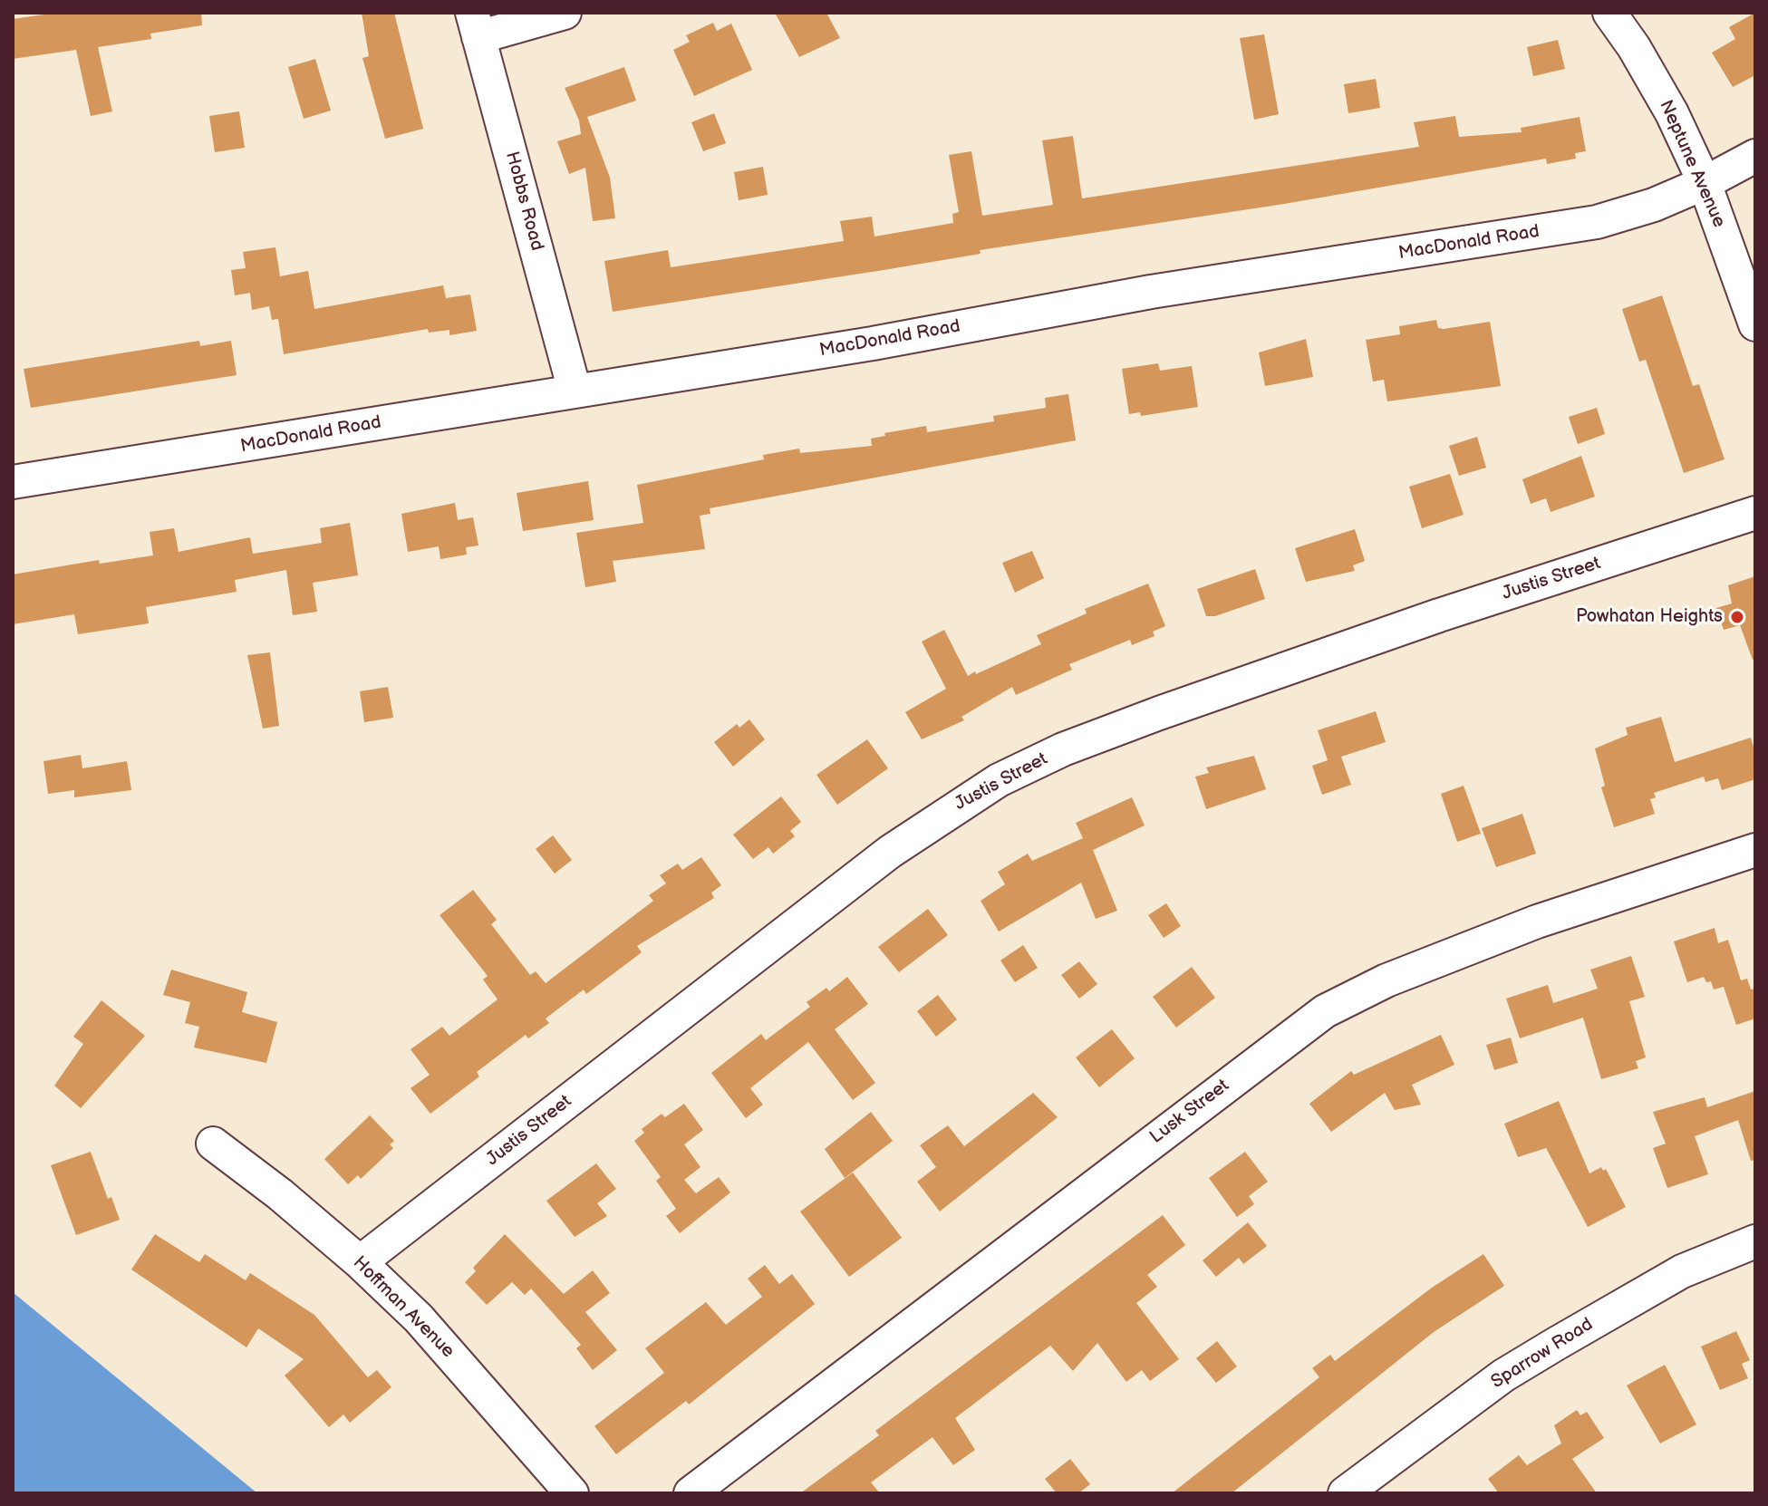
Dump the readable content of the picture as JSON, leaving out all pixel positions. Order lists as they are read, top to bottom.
{
  "streets": {
    "street": [
      "Neptune Avenue",
      "Hobbs Road",
      "MacDonald Road",
      "Justis Street",
      "Lusk Street",
      "Hoffman Avenue",
      "Sparrow Road"
    ]
  },
  "crossings": [
    ["Neptune Avenue", "MacDonald Road"],
    ["Hobbs Road", "MacDonald Road"],
    ["Justis Street", "Hoffman Avenue"]
  ],
  "places": ["Powhatan Heights"]
}
